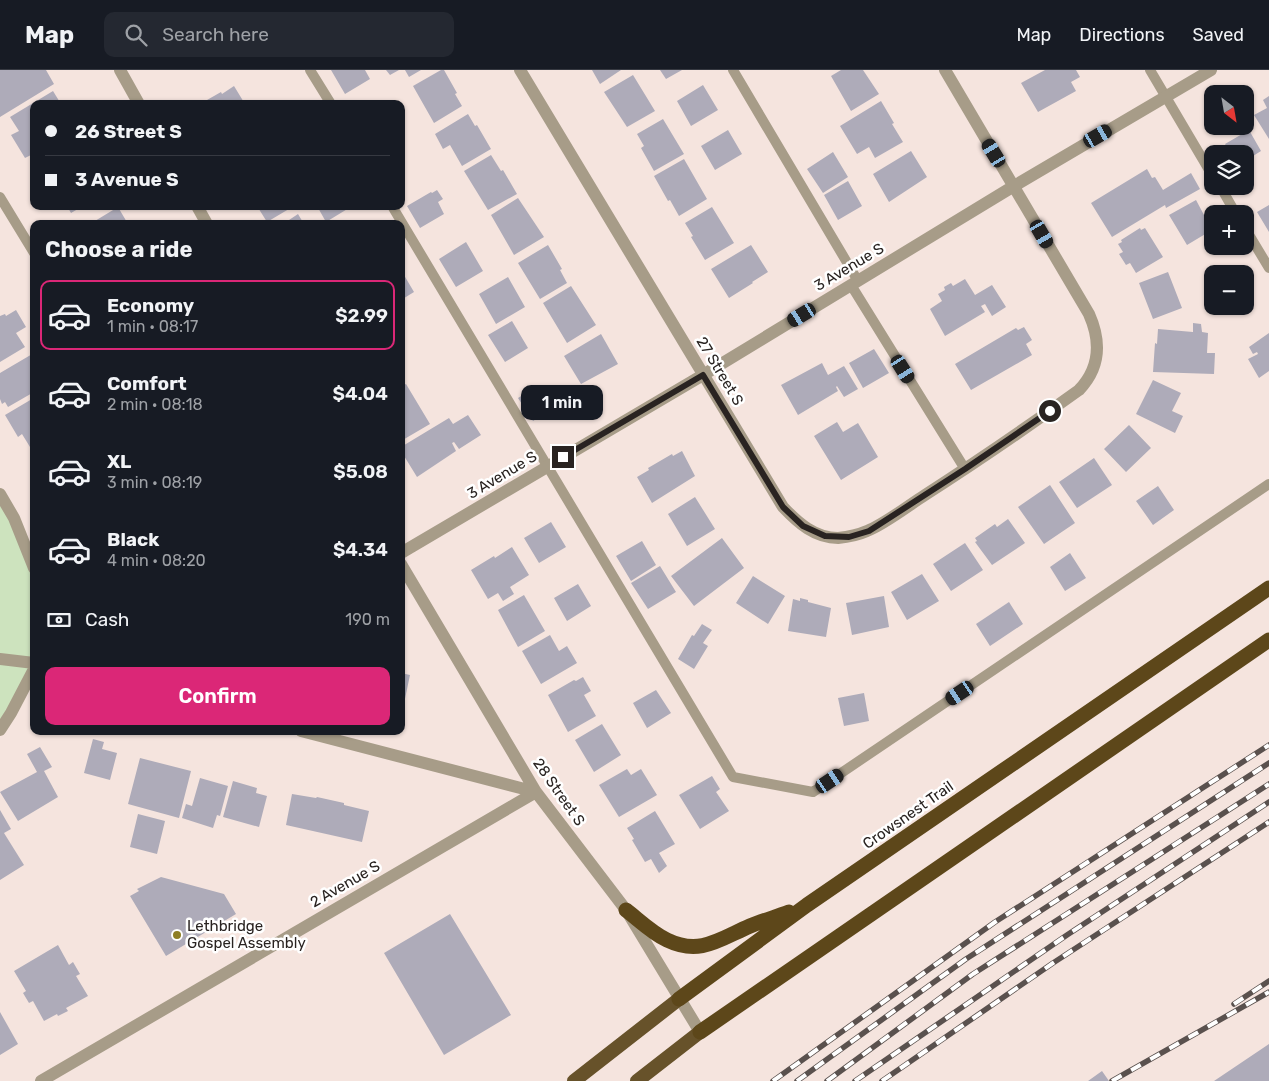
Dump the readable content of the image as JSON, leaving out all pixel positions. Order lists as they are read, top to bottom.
{
  "streets": {
    "highway": ["Crowsnest Trail"],
    "street": [
      "3 Avenue S",
      "27 Street S",
      "28 Street S",
      "2 Avenue S"
    ]
  },
  "crossings": [
    ["3 Avenue S", "27 Street S"],
    ["28 Street S", "Crowsnest Trail"],
    ["28 Street S", "2 Avenue S"]
  ],
  "places": ["Lethbridge Gospel Assembly"],
  "north": "bottom right",
  "page": {
    "header": "Map",
    "search": "Search here",
    "nav": ["Map", "Directions", "Saved"],
    "map_buttons": ["+", "−"],
    "banner": ["26 Street S", "3 Avenue S"],
    "heading": "Choose a ride",
    "list": [
      {
        "name": "Economy",
        "note": "1 min · 08:17",
        "value": "$2.99"
      },
      {
        "name": "Comfort",
        "note": "2 min · 08:18",
        "value": "$4.04"
      },
      {
        "name": "XL",
        "note": "3 min · 08:19",
        "value": "$5.08"
      },
      {
        "name": "Black",
        "note": "4 min · 08:20",
        "value": "$4.34"
      }
    ],
    "bubble": "1 min",
    "pay": ["Cash", "190 m"],
    "buttons": "Confirm"
  }
}
